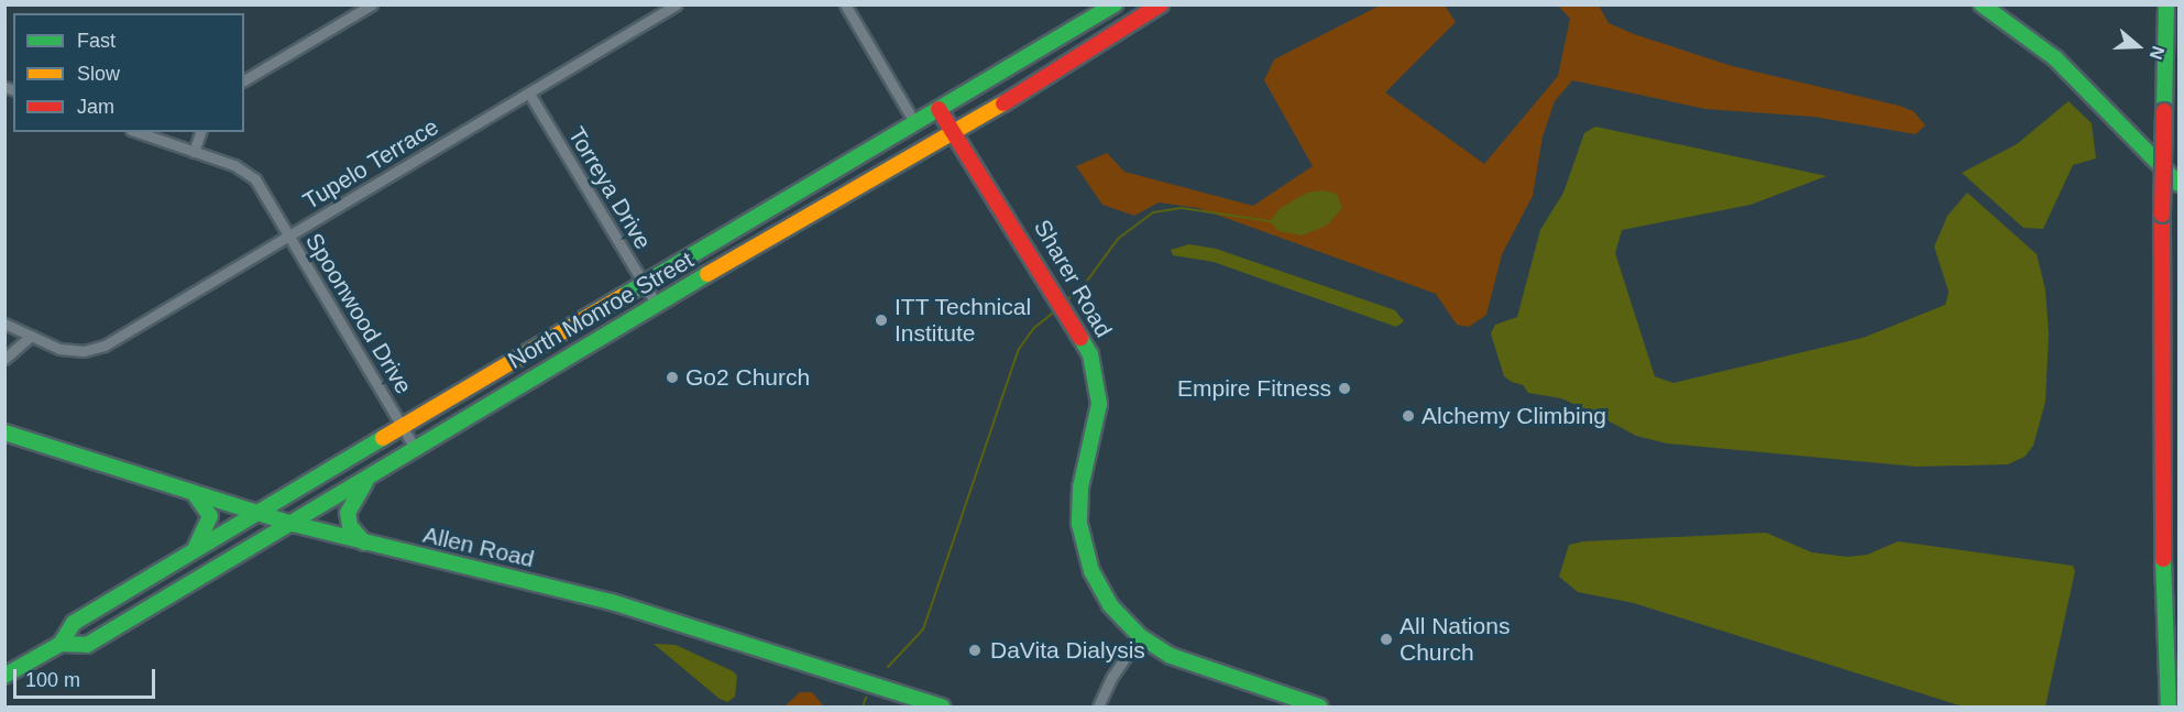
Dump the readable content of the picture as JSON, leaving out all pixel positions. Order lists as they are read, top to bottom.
{
  "streets": {
    "main road": ["Sharer Road", "North Monroe Street", "Allen Road"],
    "street": ["Tupelo Terrace", "Torreya Drive", "Spoonwood Drive"]
  },
  "crossings": [
    ["Tupelo Terrace", "Torreya Drive"],
    ["Tupelo Terrace", "Spoonwood Drive"],
    ["Torreya Drive", "North Monroe Street"],
    ["Sharer Road", "North Monroe Street"],
    ["North Monroe Street", "Spoonwood Drive"],
    ["North Monroe Street", "Allen Road"]
  ],
  "places": [
    "ITT Technical Institute",
    "Go2 Church",
    "Empire Fitness",
    "Alchemy Climbing",
    "All Nations Church",
    "DaVita Dialysis"
  ],
  "legend": ["Fast", "Slow", "Jam"],
  "scale_bar": "100 m",
  "north": "right"
}
